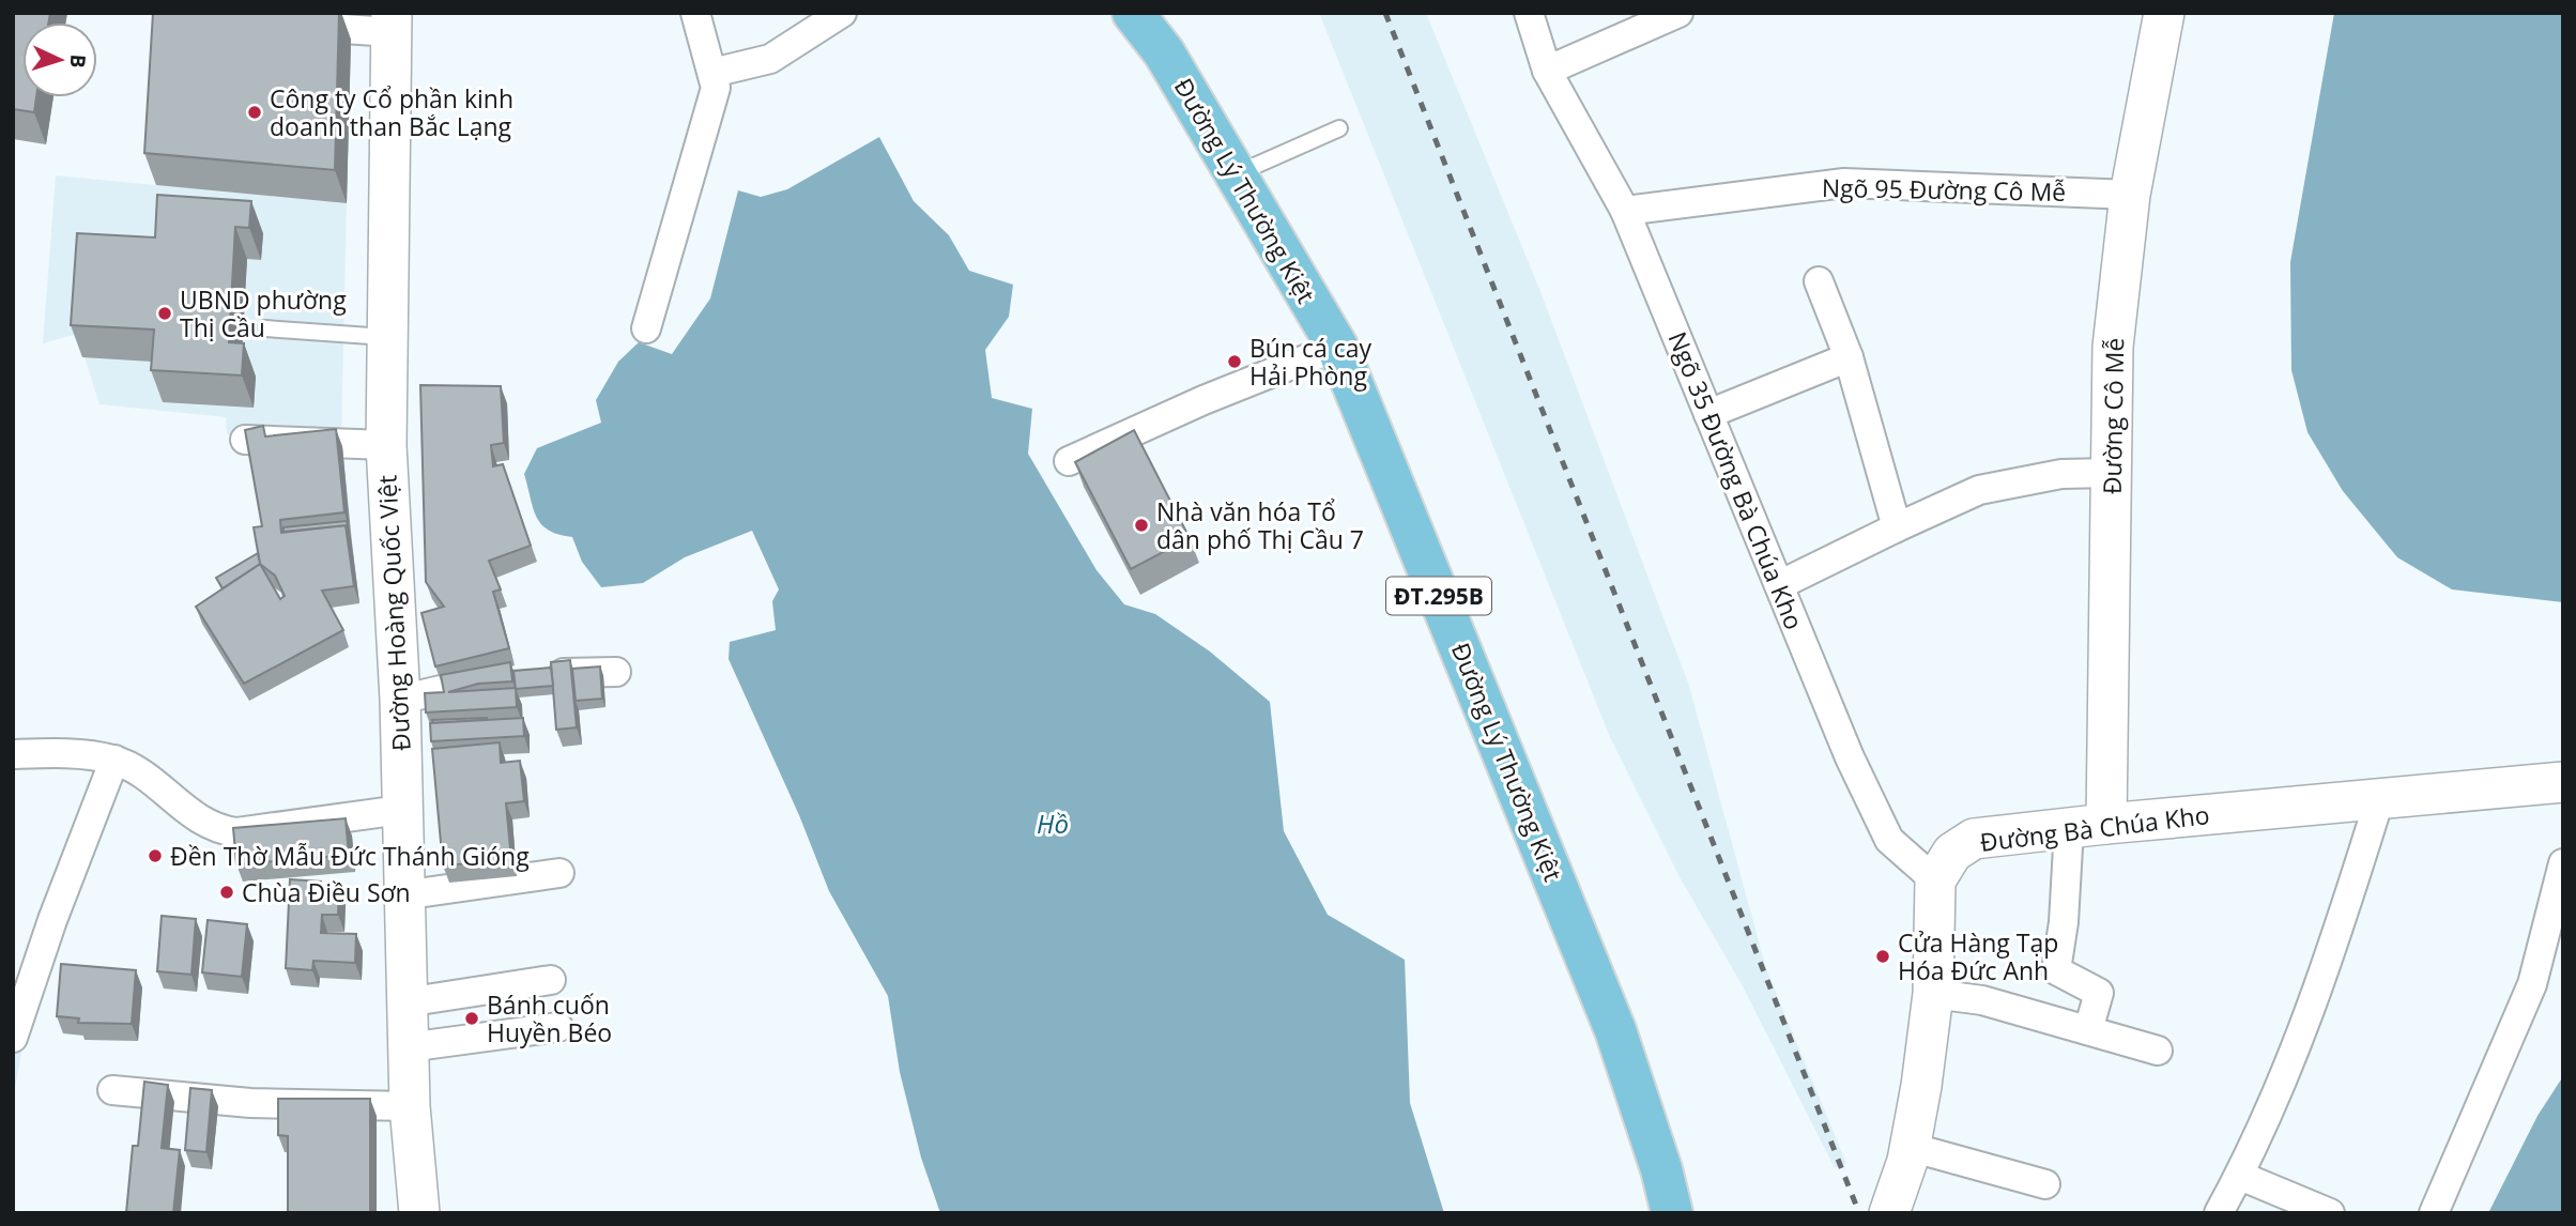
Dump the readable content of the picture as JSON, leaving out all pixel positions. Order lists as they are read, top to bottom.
{
  "streets": {
    "main road": ["Đường Lý Thường Kiệt", "ĐT.295B"],
    "street": [
      "Ngõ 95 Đường Cô Mễ",
      "Đường Cô Mễ",
      "Ngõ 35 Đường Bà Chúa Kho",
      "Đường Hoàng Quốc Việt",
      "Đường Bà Chúa Kho"
    ]
  },
  "crossings": [
    ["Ngõ 95 Đường Cô Mễ", "Đường Cô Mễ"],
    ["Ngõ 95 Đường Cô Mễ", "Ngõ 35 Đường Bà Chúa Kho"],
    ["Đường Cô Mễ", "Đường Bà Chúa Kho"],
    ["Ngõ 35 Đường Bà Chúa Kho", "Đường Bà Chúa Kho"]
  ],
  "water": ["Hồ"],
  "places": [
    "Công ty Cổ phần kinh doanh than Bắc Lạng",
    "UBND phường Thị Cầu",
    "Bún cá cay Hải Phòng",
    "Nhà văn hóa Tổ dân phố Thị Cầu 7",
    "Đền Thờ Mẫu Đức Thánh Gióng",
    "Chùa Điều Sơn",
    "Cửa Hàng Tạp Hóa Đức Anh",
    "Bánh cuốn Huyền Béo"
  ],
  "north": "right"
}
